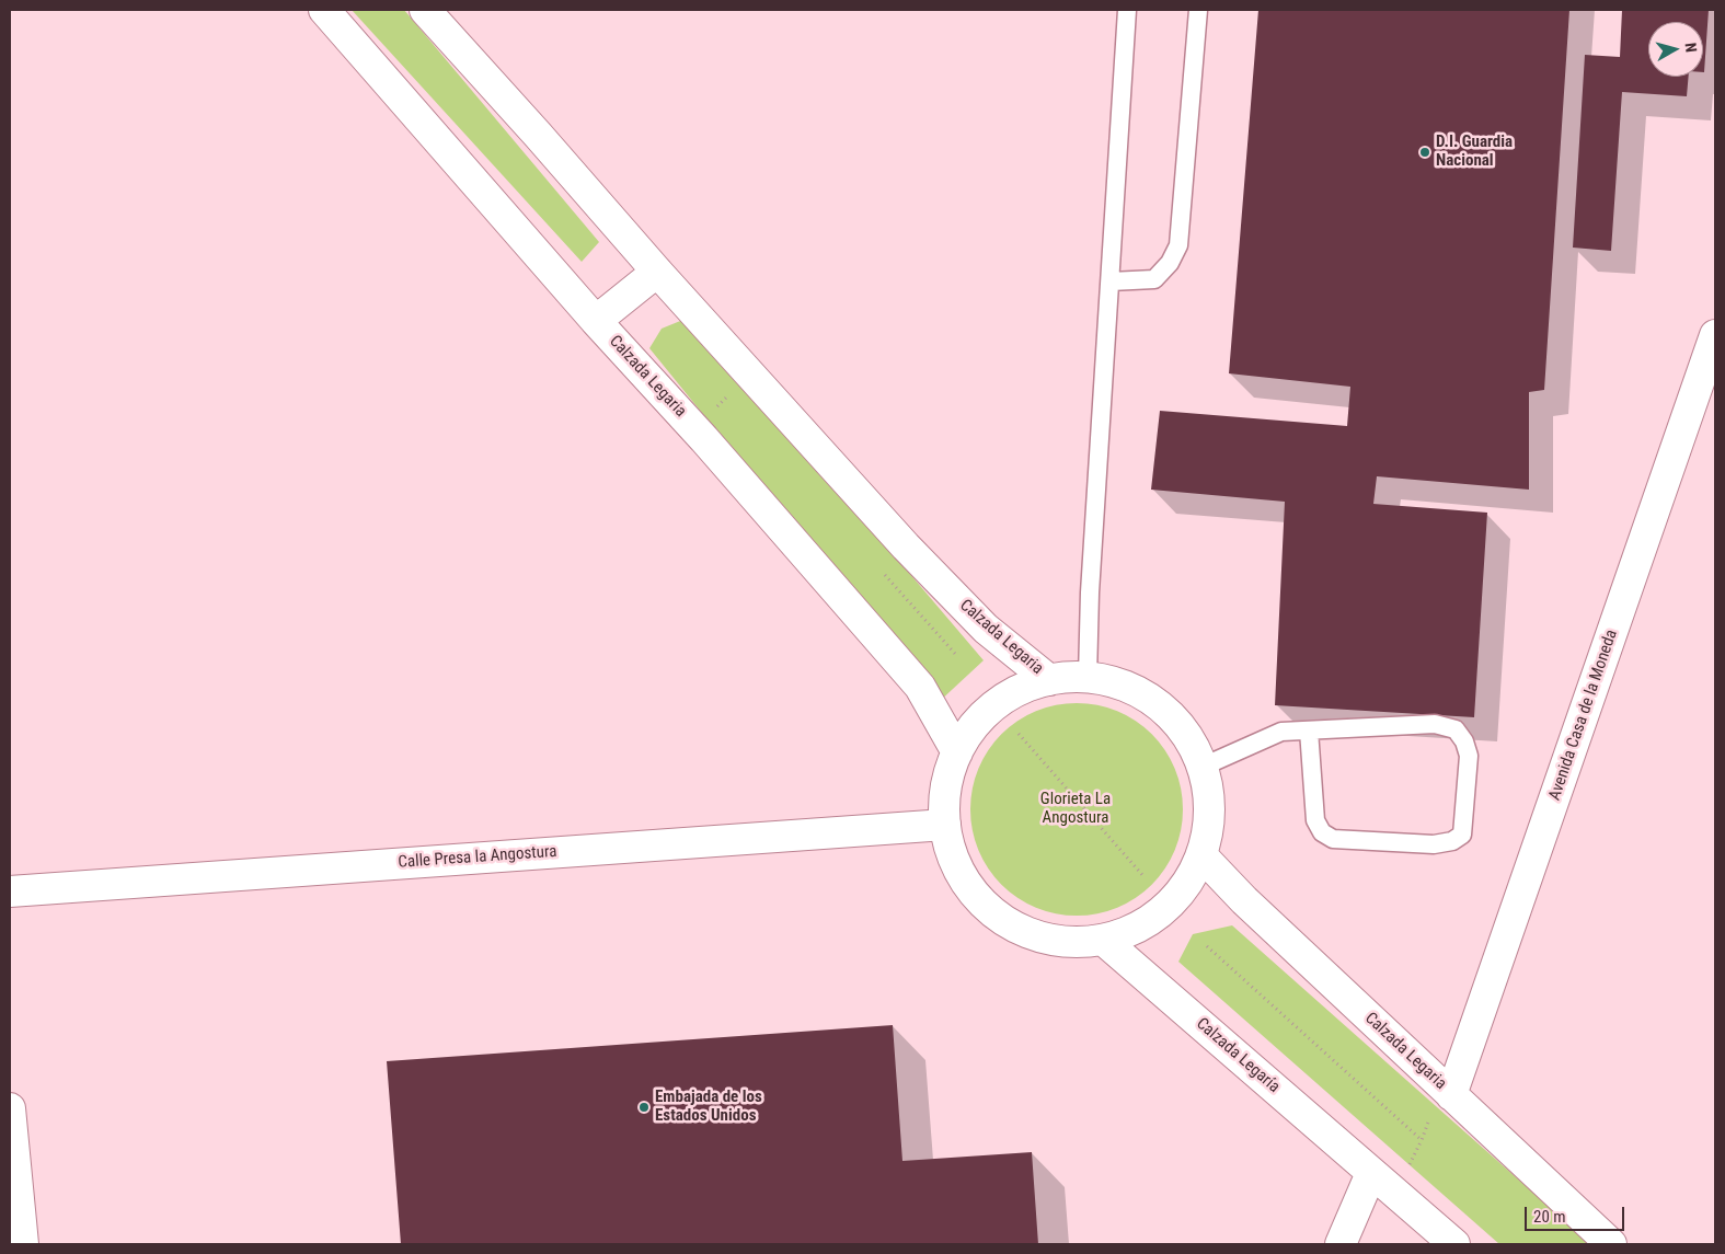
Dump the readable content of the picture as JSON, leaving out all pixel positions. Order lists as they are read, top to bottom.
{
  "streets": {
    "main road": [
      "Calzada Legaria",
      "Avenida Casa de la Moneda",
      "Calle Presa la Angostura",
      "Calzada Legaría"
    ]
  },
  "crossings": [
    ["Calzada Legaria", "Avenida Casa de la Moneda"]
  ],
  "parks": ["Glorieta La Angostura"],
  "places": ["D.I. Guardia Nacional", "Embajada de los Estados Unidos"],
  "scale_bar": "20 m",
  "north": "right"
}
